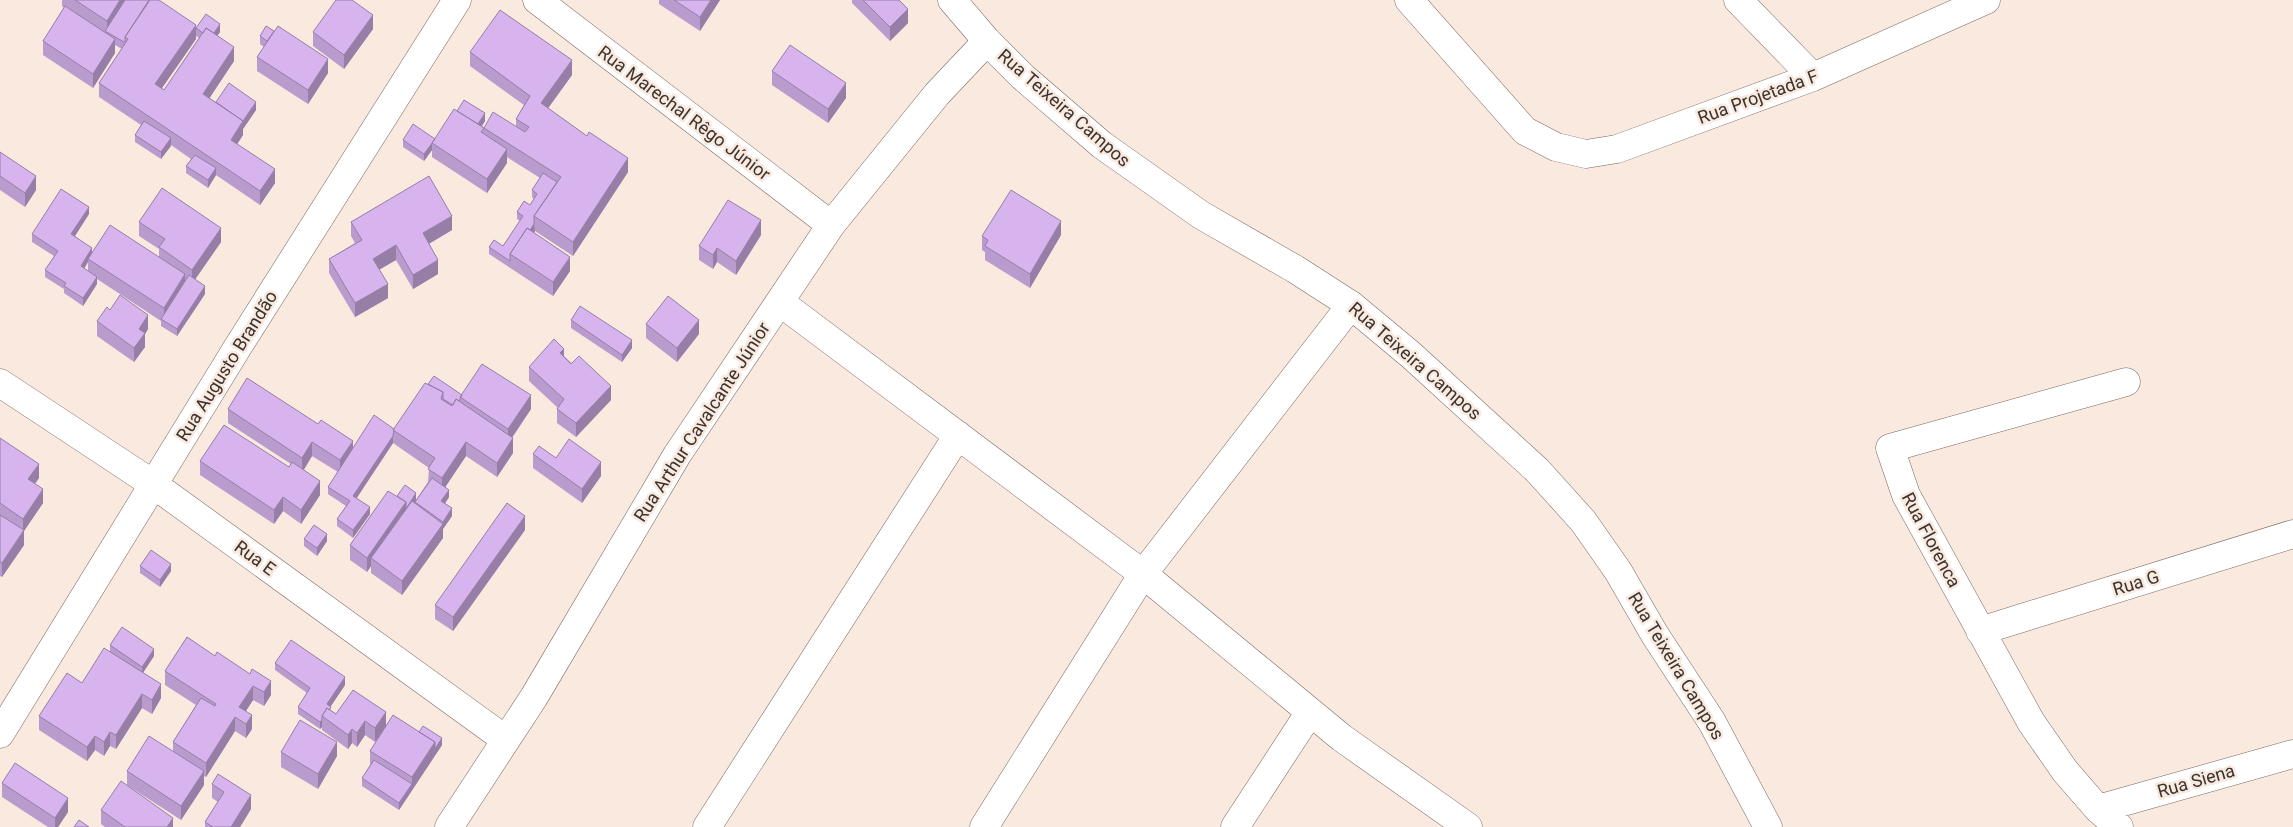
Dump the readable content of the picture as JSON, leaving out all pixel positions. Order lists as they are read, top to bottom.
{
  "streets": {
    "street": [
      "Rua Projetada F",
      "Rua Teixeira Campos",
      "Rua Marechal Rêgo Júnior",
      "Rua Augusto Brandão",
      "Rua Arthur Cavalcante Júnior",
      "Rua Florenca",
      "Rua E",
      "Rua G",
      "Rua Siena"
    ]
  },
  "crossings": [
    ["Rua Teixeira Campos", "Rua Arthur Cavalcante Júnior"],
    ["Rua Marechal Rêgo Júnior", "Rua Arthur Cavalcante Júnior"],
    ["Rua Augusto Brandão", "Rua E"],
    ["Rua Arthur Cavalcante Júnior", "Rua E"],
    ["Rua Florenca", "Rua G"],
    ["Rua Florenca", "Rua Siena"]
  ]
}
